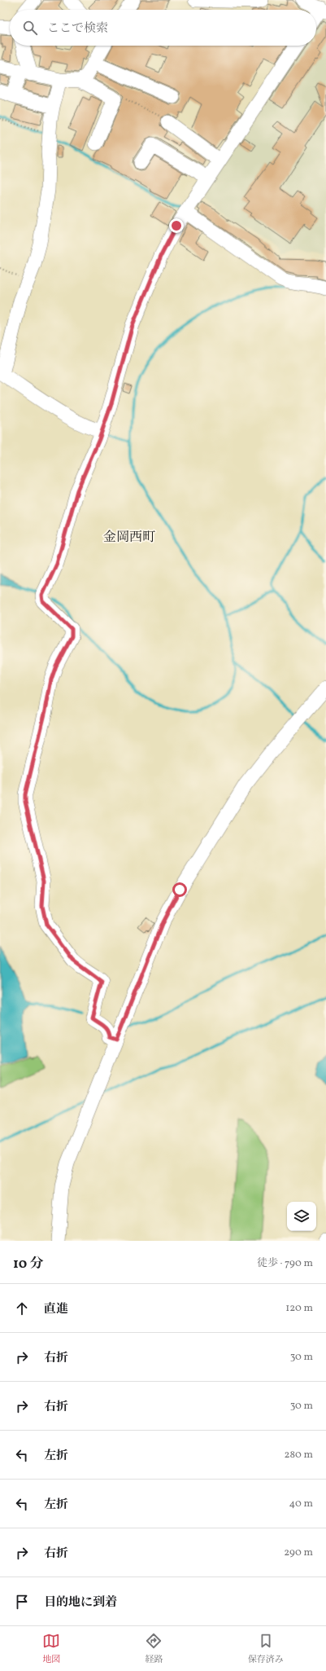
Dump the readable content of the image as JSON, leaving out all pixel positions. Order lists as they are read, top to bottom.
{
  "districts": ["金岡西町"],
  "page": {
    "search": "ここで検索",
    "heading": ["10 分", "徒歩 · 790 m"],
    "list": [
      ["直進", "120 m"],
      ["右折", "30 m"],
      ["右折", "30 m"],
      ["左折", "280 m"],
      ["左折", "40 m"],
      ["右折", "290 m"],
      "目的地に到着"
    ],
    "nav": ["地図", "経路", "保存済み"]
  }
}
